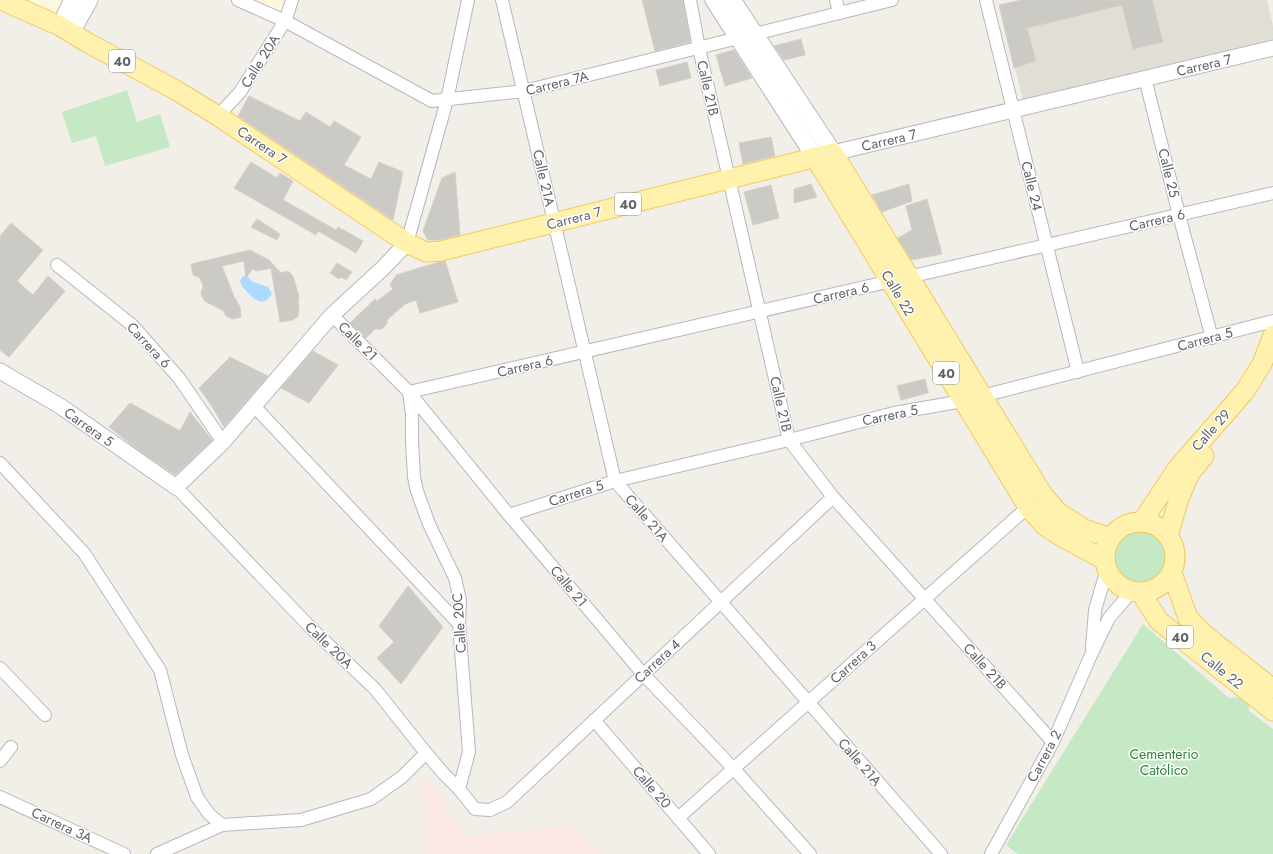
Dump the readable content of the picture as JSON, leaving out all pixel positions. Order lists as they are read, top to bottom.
{
  "streets": {
    "main road": [
      "40",
      "Carrera 7",
      "Calle 22",
      "Calle 29"
    ],
    "street": [
      "Calle 20A",
      "Carrera 7A",
      "Calle 21B",
      "Calle 25",
      "Calle 21A",
      "Calle 24",
      "Carrera 6",
      "Carrera 5",
      "Calle 21",
      "Calle 20C",
      "Carrera 4",
      "Carrera 3",
      "Carrera 2",
      "Calle 20",
      "Carrera 3A"
    ]
  },
  "crossings": [
    ["40", "Calle 22"],
    ["40", "Calle 29"],
    ["40", "Carrera 2"],
    ["Calle 20A", "Carrera 7"],
    ["Calle 20A", "Carrera 7A"],
    ["Calle 20A", "Carrera 5"],
    ["Calle 20A", "Calle 20C"],
    ["Calle 20A", "Carrera 4"],
    ["Carrera 7", "Calle 21B"],
    ["Carrera 7", "Calle 25"],
    ["Carrera 7", "Calle 21A"],
    ["Carrera 7", "Calle 24"],
    ["Carrera 7", "Calle 22"],
    ["Carrera 7A", "Calle 21B"],
    ["Carrera 7A", "Calle 21A"],
    ["Carrera 7A", "Calle 22"],
    ["Calle 21B", "Carrera 6"],
    ["Calle 21B", "Carrera 5"],
    ["Calle 21B", "Carrera 4"],
    ["Calle 21B", "Carrera 3"],
    ["Calle 21B", "Carrera 2"],
    ["Calle 25", "Carrera 6"],
    ["Calle 25", "Carrera 5"],
    ["Calle 21A", "Carrera 6"],
    ["Calle 21A", "Carrera 5"],
    ["Calle 21A", "Carrera 4"],
    ["Calle 21A", "Carrera 3"],
    ["Calle 24", "Carrera 6"],
    ["Calle 24", "Carrera 5"],
    ["Carrera 6", "Calle 22"],
    ["Carrera 6", "Calle 21"],
    ["Carrera 6", "Calle 20C"],
    ["Calle 22", "Carrera 5"],
    ["Calle 22", "Calle 29"],
    ["Calle 22", "Carrera 3"],
    ["Calle 22", "Carrera 2"],
    ["Carrera 5", "Calle 21"],
    ["Calle 21", "Calle 20C"],
    ["Calle 21", "Carrera 4"],
    ["Calle 21", "Carrera 3"],
    ["Calle 29", "Carrera 2"],
    ["Carrera 4", "Calle 20"],
    ["Carrera 3", "Calle 20"]
  ],
  "parks": ["Cementerio Católico"]
}
